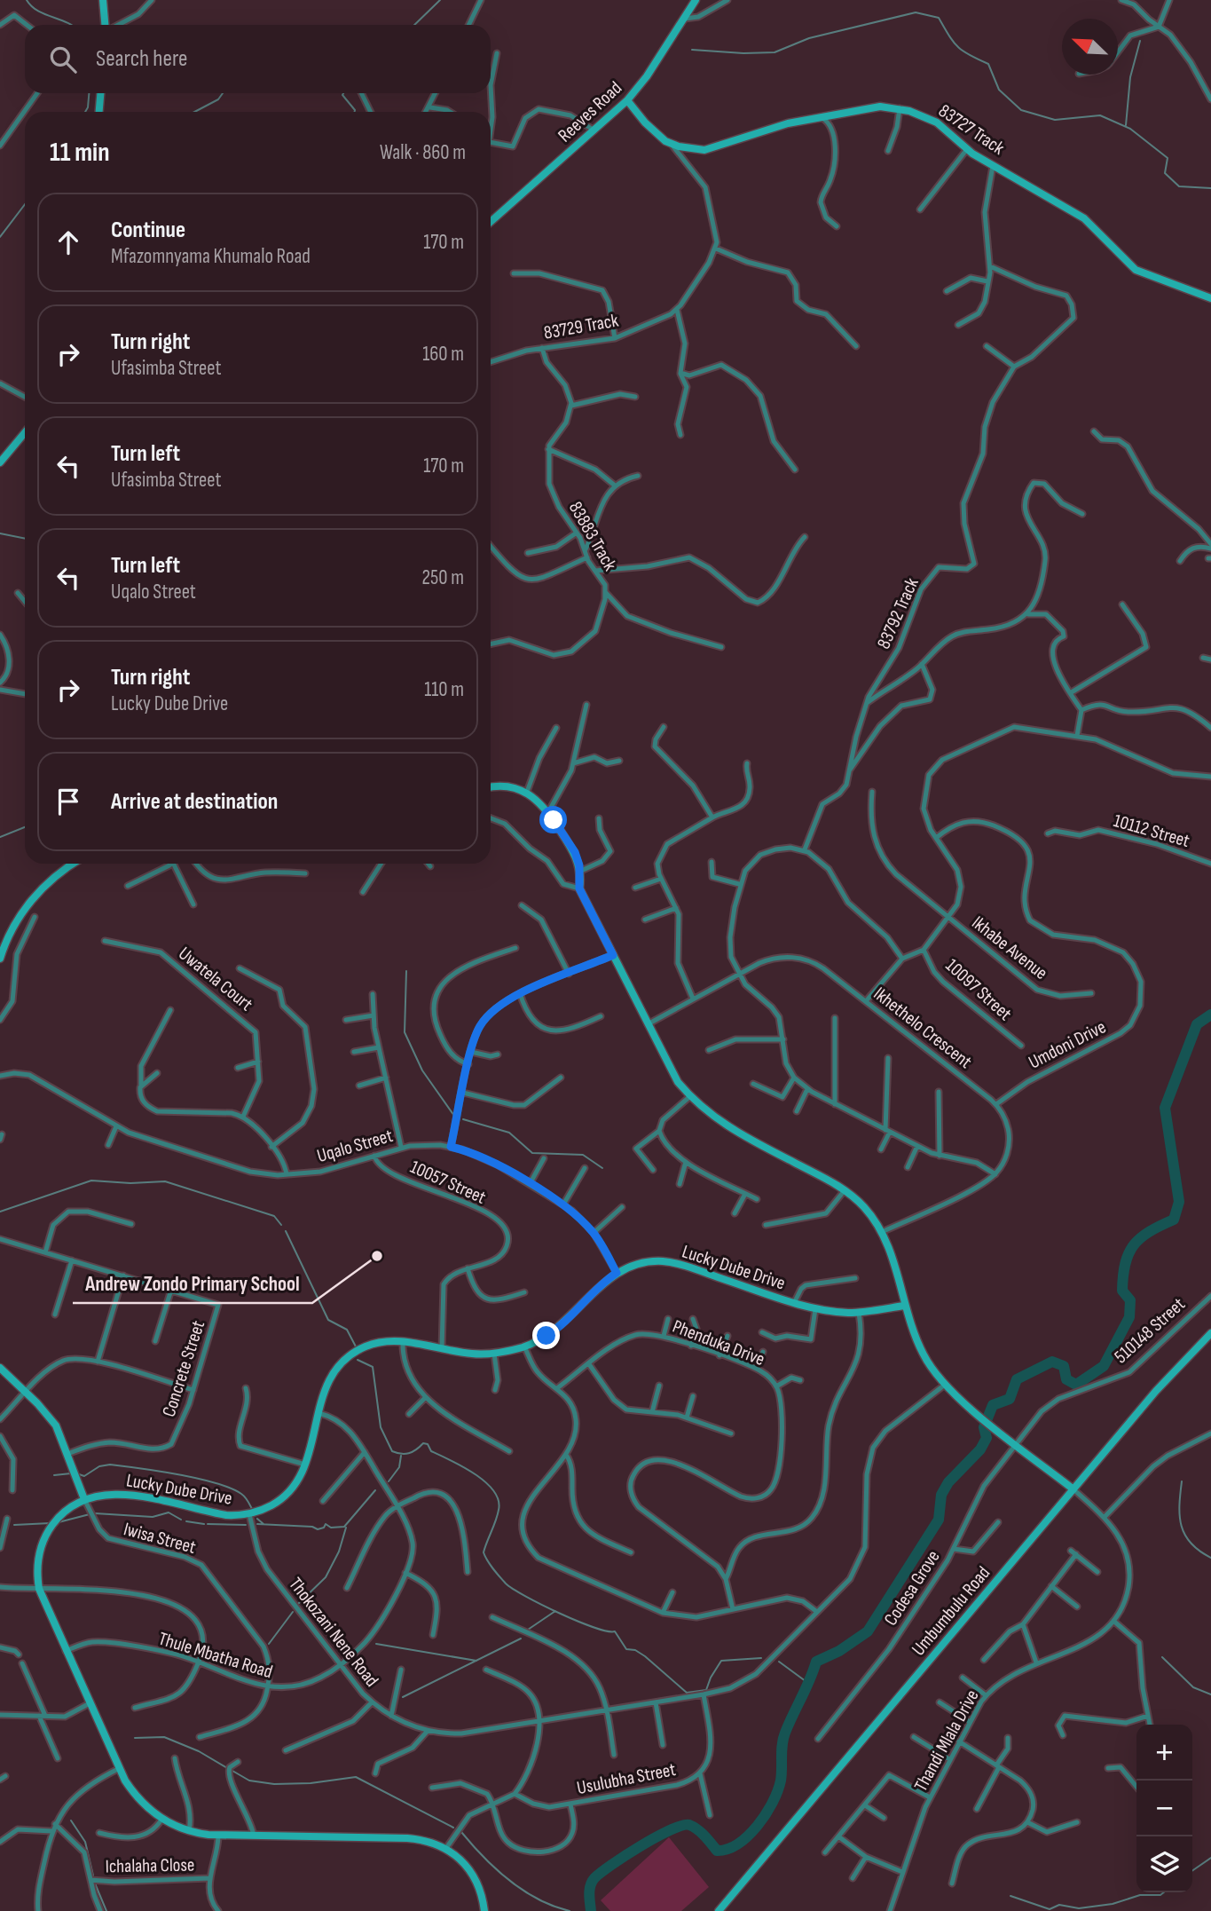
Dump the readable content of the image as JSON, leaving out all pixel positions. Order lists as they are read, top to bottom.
{
  "streets": {
    "street": [
      "Reeves Road",
      "83727 Track",
      "83729 Track",
      "83883 Track",
      "83792 Track",
      "10112 Street",
      "Ikhabe Avenue",
      "Uwatela Court",
      "10097 Street",
      "Ikhethelo Crescent",
      "Umdoni Drive",
      "Uqalo Street",
      "10057 Street",
      "Lucky Dube Drive",
      "510148 Street",
      "Phenduka Drive",
      "Concrete Street",
      "Iwisa Street",
      "Codesa Grove",
      "Umbumbulu Road",
      "Thokozani Nene Road",
      "Thule Mbatha Road",
      "Thandi Mlala Drive",
      "Usulubha Street",
      "Ichalaha Close"
    ]
  },
  "crossings": [
    ["Reeves Road", "83727 Track"],
    ["Ikhethelo Crescent", "Umdoni Drive"],
    ["Uqalo Street", "10057 Street"],
    ["Uqalo Street", "Lucky Dube Drive"],
    ["10057 Street", "Lucky Dube Drive"],
    ["Lucky Dube Drive", "Iwisa Street"],
    ["Lucky Dube Drive", "Thokozani Nene Road"],
    ["Lucky Dube Drive", "Thule Mbatha Road"],
    ["510148 Street", "Codesa Grove"],
    ["Iwisa Street", "Thule Mbatha Road"],
    ["Umbumbulu Road", "Thandi Mlala Drive"],
    ["Thokozani Nene Road", "Thule Mbatha Road"],
    ["Thokozani Nene Road", "Usulubha Street"]
  ],
  "places": ["Andrew Zondo Primary School"],
  "north": "top left",
  "page": {
    "search": "Search here",
    "heading": ["11 min", "Walk · 860 m"],
    "list": [
      ["Continue", "Mfazomnyama Khumalo Road", "170 m"],
      ["Turn right", "Ufasimba Street", "160 m"],
      ["Turn left", "Ufasimba Street", "170 m"],
      ["Turn left", "Uqalo Street", "250 m"],
      ["Turn right", "Lucky Dube Drive", "110 m"],
      "Arrive at destination"
    ],
    "map_buttons": ["+", "−"]
  }
}
